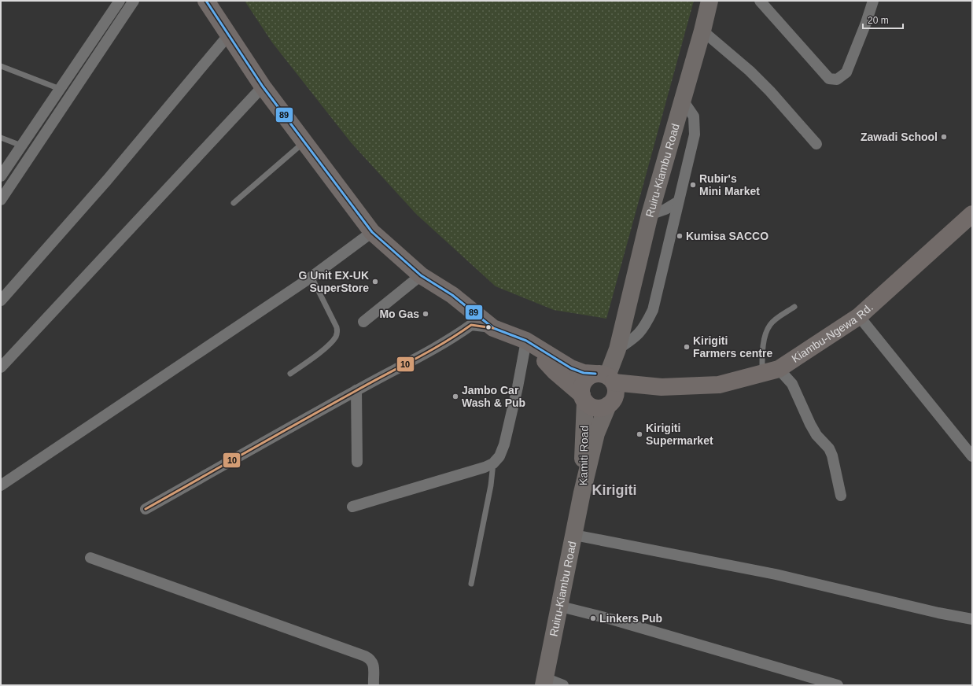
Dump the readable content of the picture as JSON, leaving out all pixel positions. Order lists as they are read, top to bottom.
{
  "streets": {
    "highway": ["Kiambu-Ngewa Rd."],
    "main road": ["Ruiru-Kiambu Road", "Kamiti Road"]
  },
  "crossings": [
    ["Ruiru-Kiambu Road", "Kiambu-Ngewa Rd."],
    ["Ruiru-Kiambu Road", "Kamiti Road"],
    ["Kiambu-Ngewa Rd.", "Kamiti Road"]
  ],
  "districts": ["Kirigiti"],
  "places": [
    "Zawadi School",
    "Rubir's Mini Market",
    "Kumisa SACCO",
    "G Unit EX-UK SuperStore",
    "Mo Gas",
    "Kirigiti Farmers centre",
    "Jambo Car Wash & Pub",
    "Kirigiti Supermarket",
    "Linkers Pub"
  ],
  "lines": ["transit line 89", "transit line 10"],
  "scale_bar": "20 m"
}
